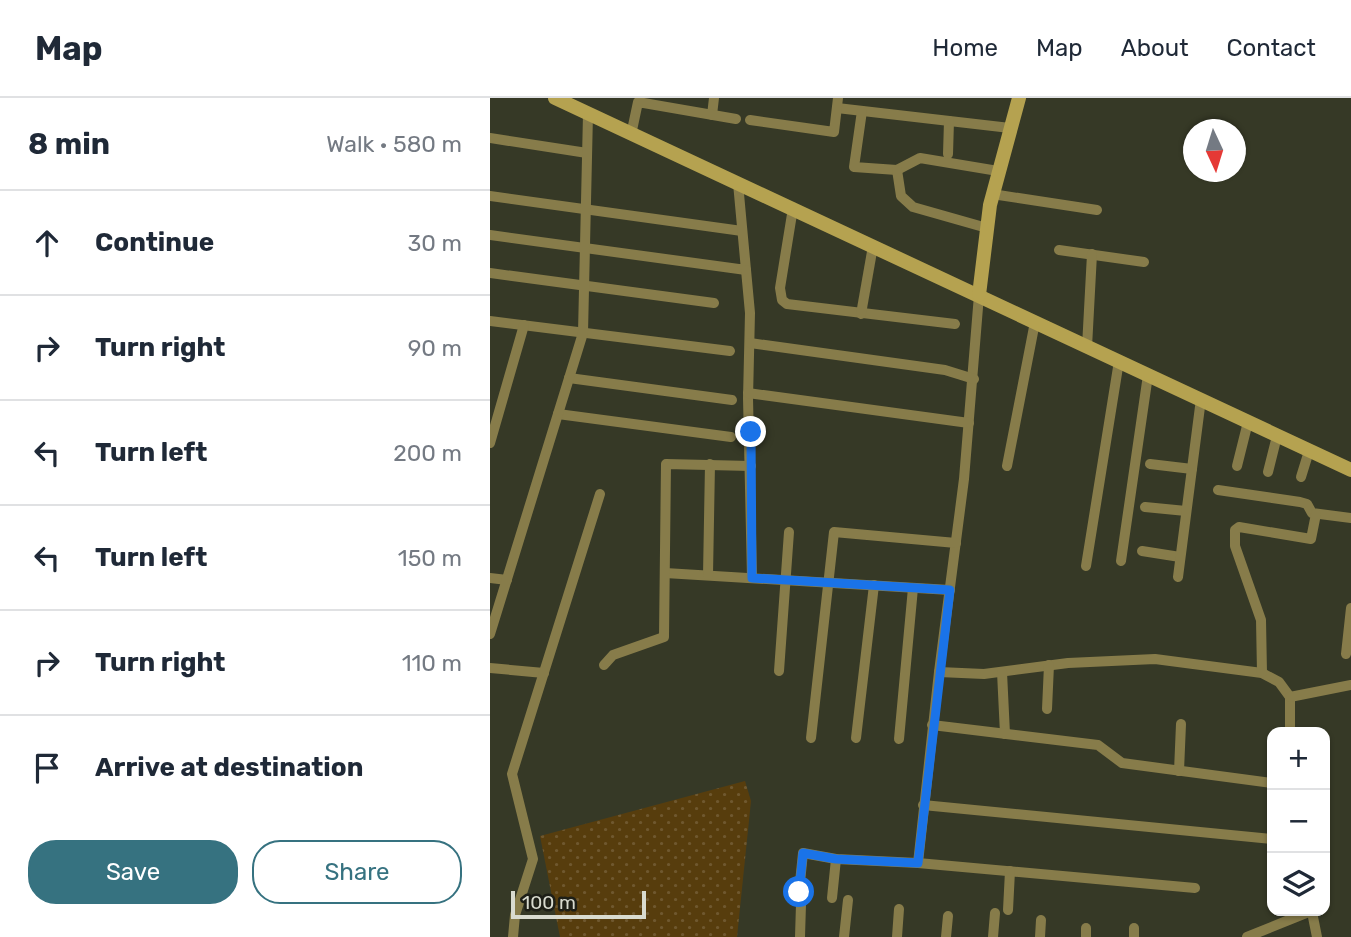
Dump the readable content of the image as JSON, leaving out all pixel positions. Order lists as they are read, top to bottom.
{
  "scale_bar": "100 m",
  "north": "bottom",
  "page": {
    "header": "Map",
    "nav": [
      "Home",
      "Map",
      "About",
      "Contact"
    ],
    "heading": ["8 min", "Walk · 580 m"],
    "list": [
      ["Continue", "30 m"],
      ["Turn right", "90 m"],
      ["Turn left", "200 m"],
      ["Turn left", "150 m"],
      ["Turn right", "110 m"],
      "Arrive at destination"
    ],
    "map_buttons": ["+", "−"],
    "buttons": ["Save", "Share"],
    "scale": "100 m"
  }
}
